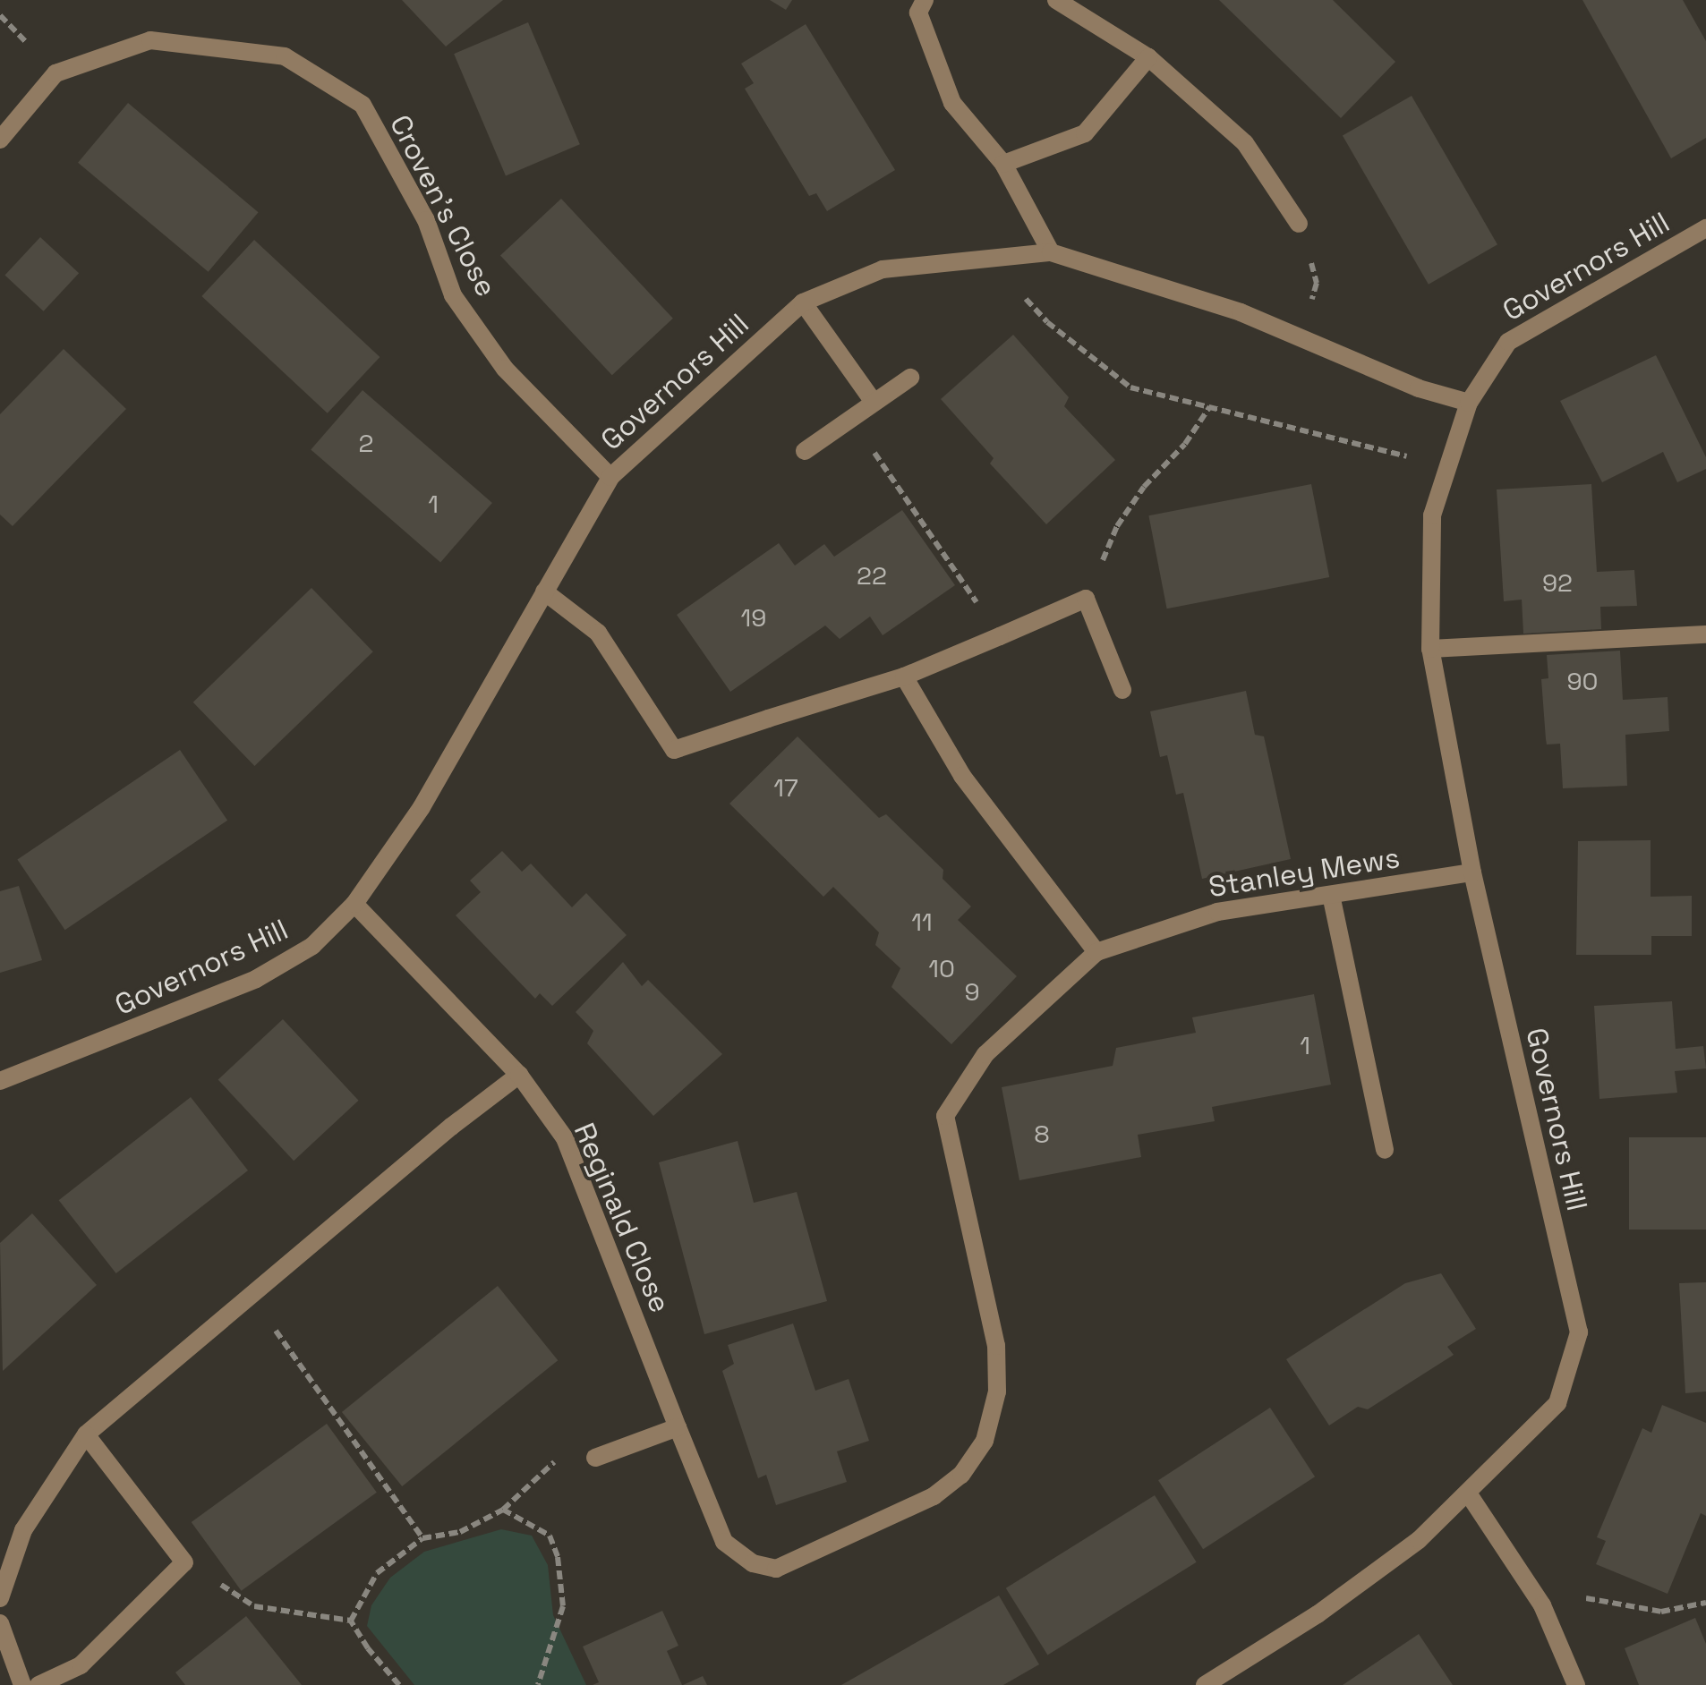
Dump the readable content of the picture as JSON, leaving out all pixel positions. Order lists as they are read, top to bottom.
{
  "streets": {
    "street": [
      "Croven's Close",
      "Governors Hill",
      "Stanley Mews",
      "Reginald Close"
    ]
  },
  "crossings": [
    ["Croven's Close", "Governors Hill"],
    ["Governors Hill", "Stanley Mews"],
    ["Governors Hill", "Reginald Close"],
    ["Stanley Mews", "Reginald Close"]
  ],
  "house_numbers": [
    "2",
    "1",
    "22",
    "92",
    "19",
    "90",
    "17",
    "11",
    "10",
    "9",
    "1",
    "8"
  ]
}
